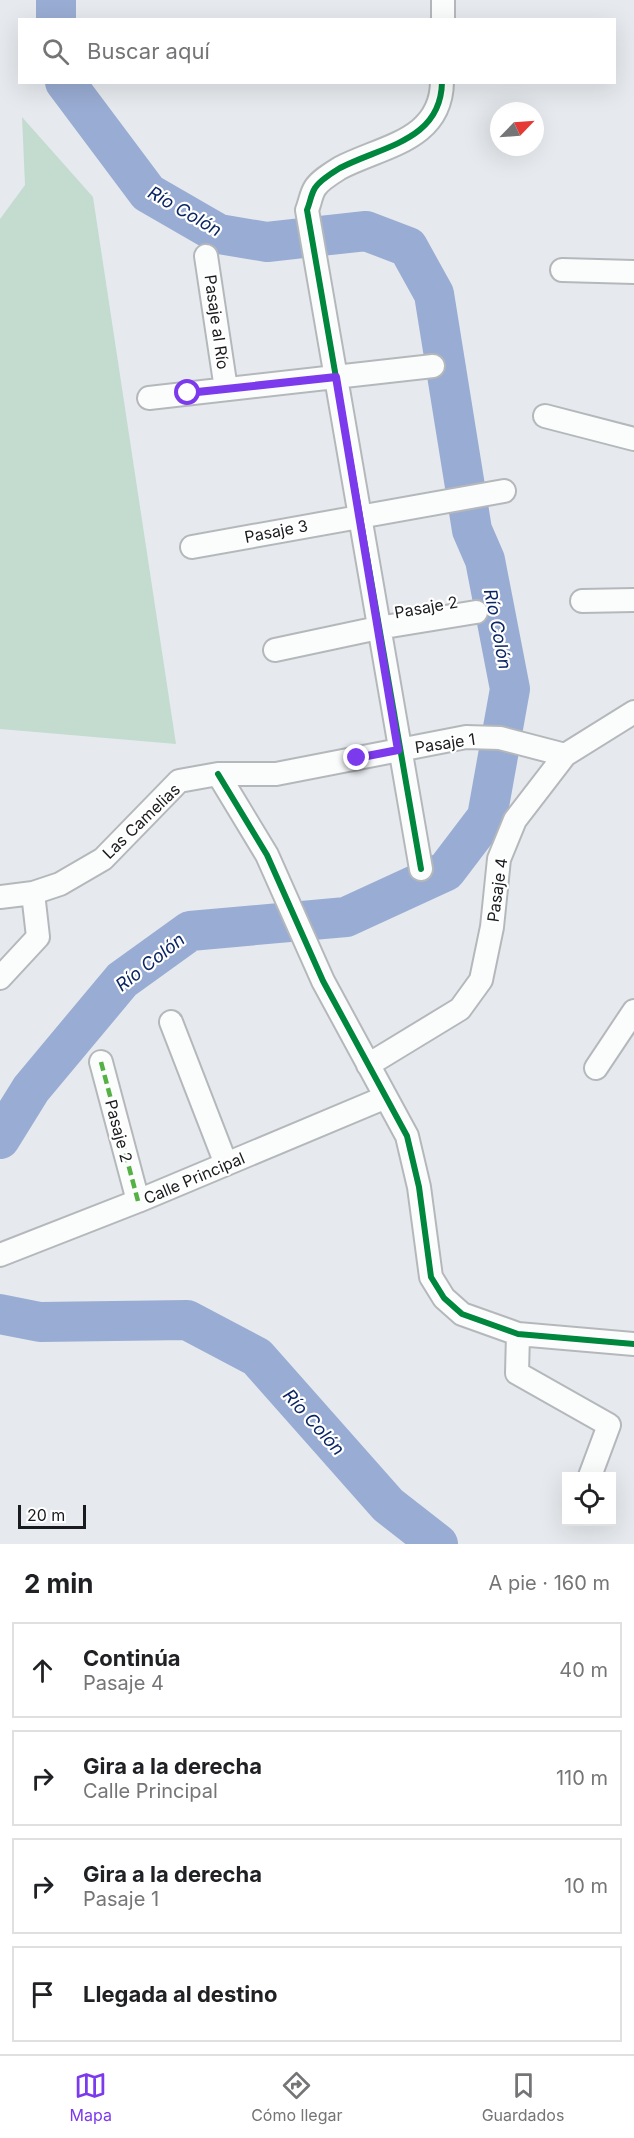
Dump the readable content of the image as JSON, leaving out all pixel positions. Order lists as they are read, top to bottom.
{
  "streets": {
    "street": [
      "Pasaje al Río",
      "Pasaje 3",
      "Pasaje 2",
      "Pasaje 1",
      "Las Camelias",
      "Pasaje 4",
      "Calle Principal"
    ]
  },
  "crossings": [
    ["Pasaje 2", "Calle Principal"],
    ["Pasaje 1", "Las Camelias"],
    ["Pasaje 1", "Pasaje 4"]
  ],
  "water": ["Río Colón"],
  "scale_bar": "20 m",
  "north": "top right",
  "page": {
    "search": "Buscar aquí",
    "scale": "20 m",
    "heading": ["2 min", "A pie · 160 m"],
    "list": [
      ["Continúa", "Pasaje 4", "40 m"],
      ["Gira a la derecha", "Calle Principal", "110 m"],
      ["Gira a la derecha", "Pasaje 1", "10 m"],
      "Llegada al destino"
    ],
    "nav": ["Mapa", "Cómo llegar", "Guardados"]
  }
}
